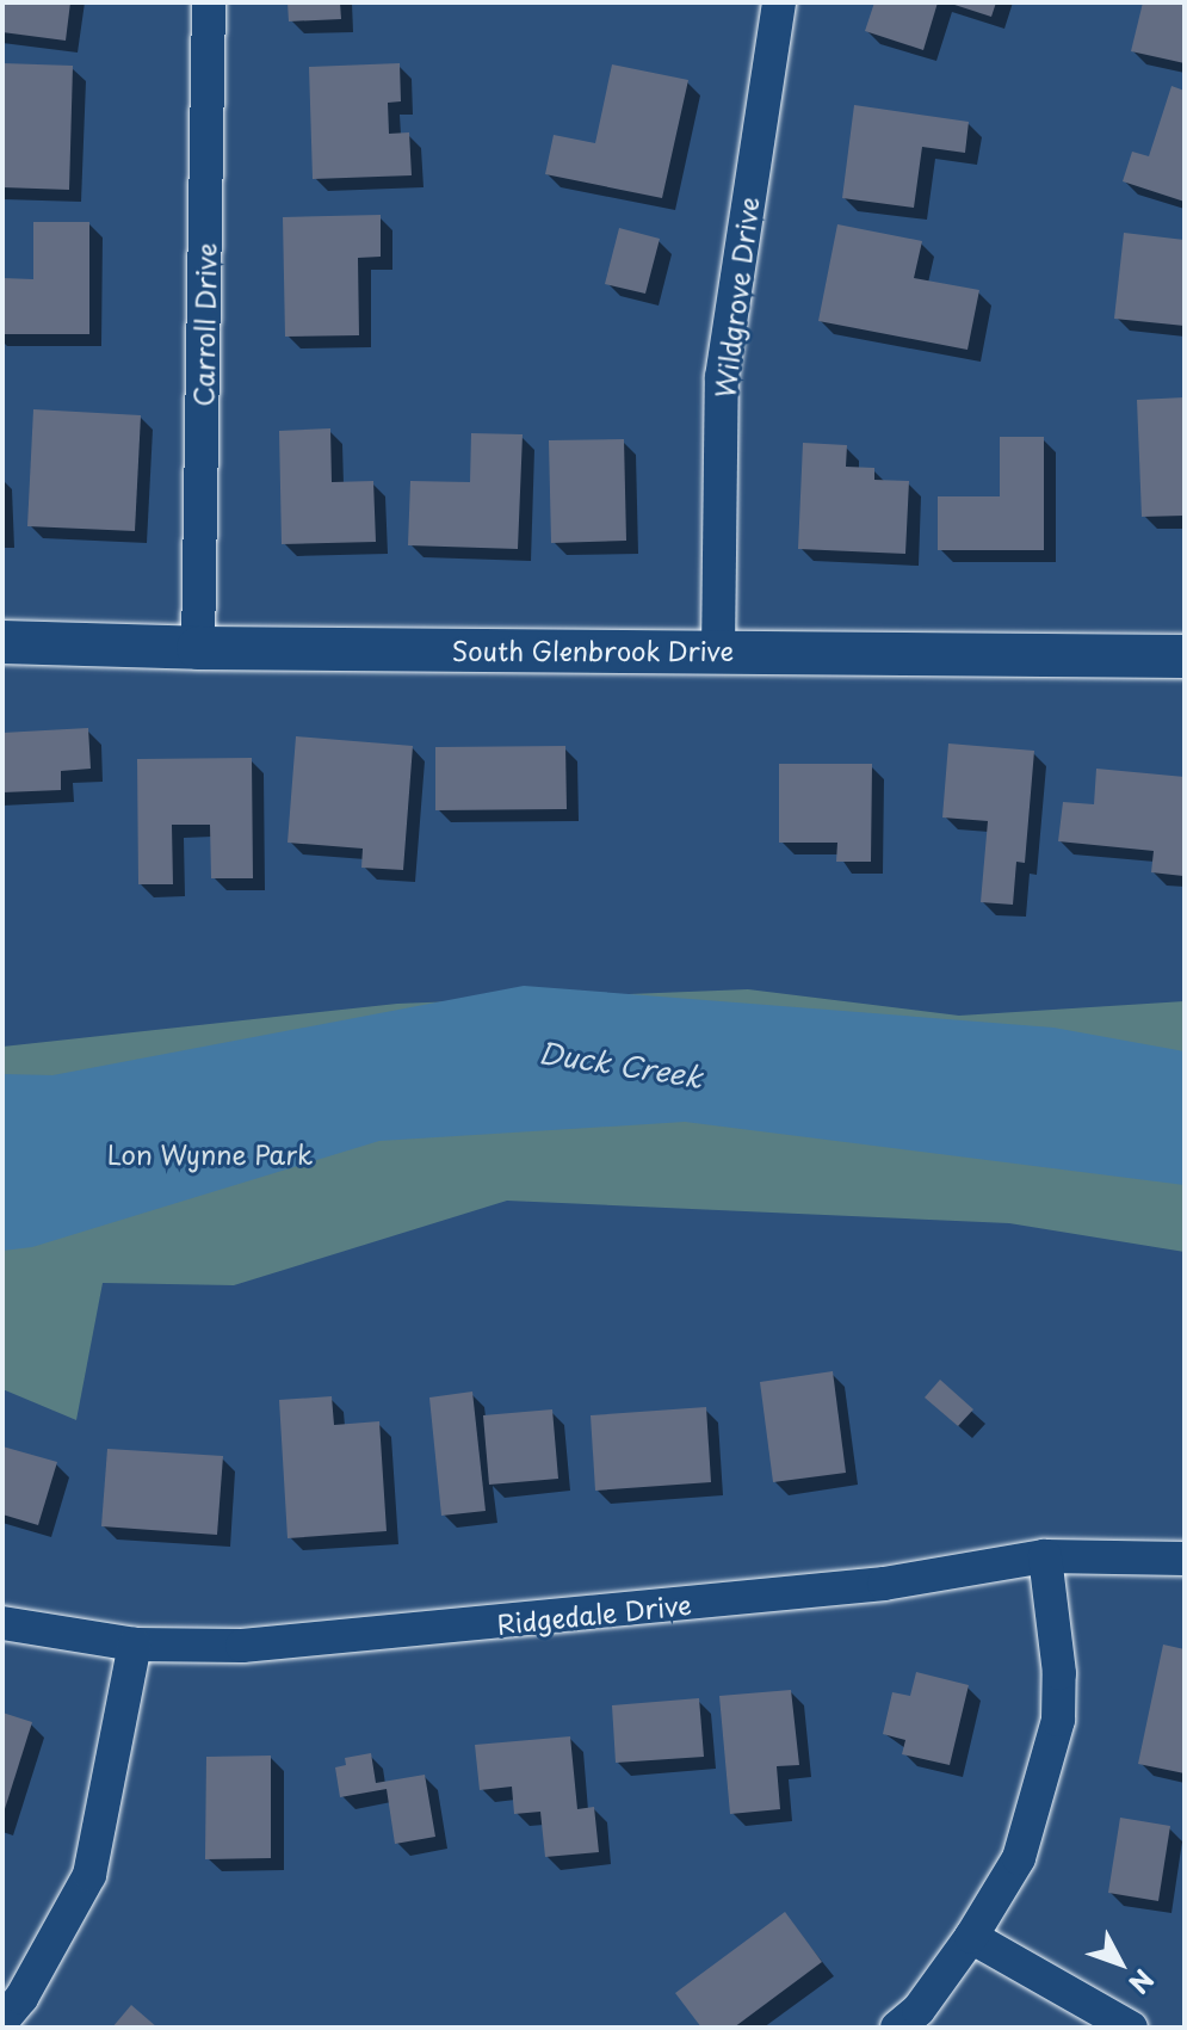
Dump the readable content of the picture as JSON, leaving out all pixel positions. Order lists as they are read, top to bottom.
{
  "streets": {
    "street": [
      "Wildgrove Drive",
      "Carroll Drive",
      "South Glenbrook Drive",
      "Ridgedale Drive"
    ]
  },
  "crossings": [
    ["Wildgrove Drive", "South Glenbrook Drive"],
    ["Carroll Drive", "South Glenbrook Drive"]
  ],
  "water": ["Duck Creek"],
  "parks": ["Lon Wynne Park"],
  "north": "bottom right"
}
